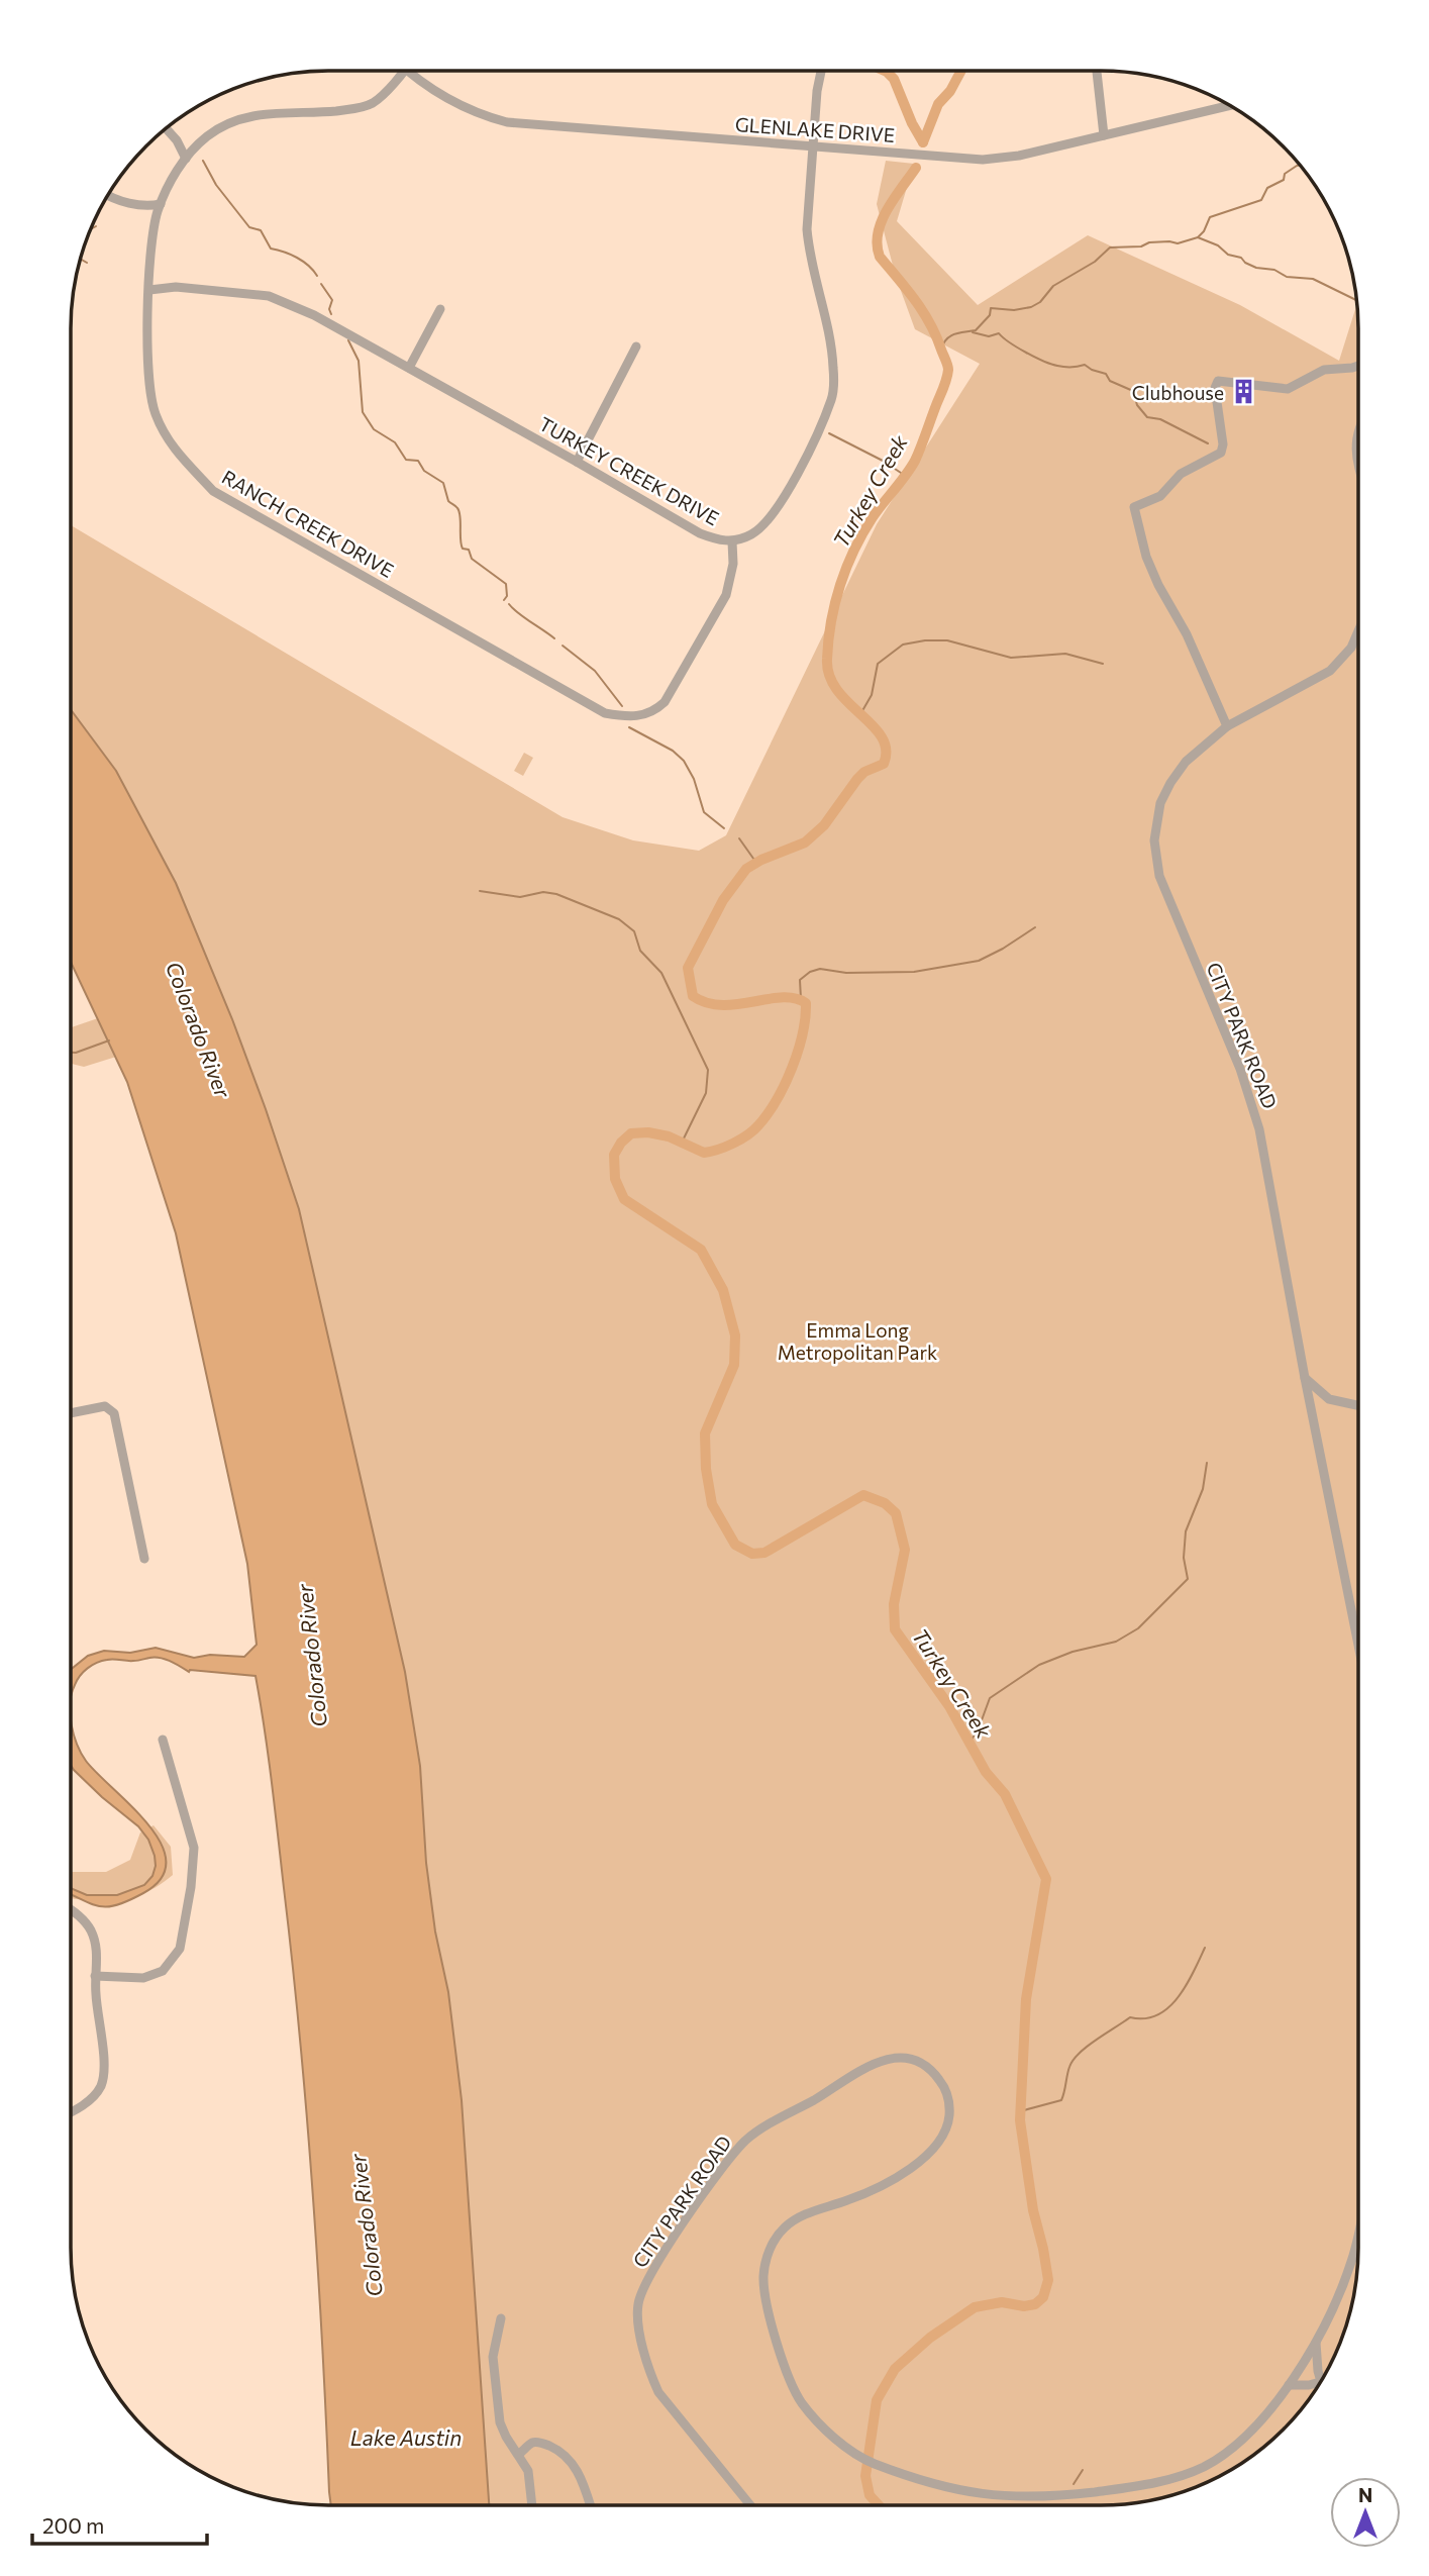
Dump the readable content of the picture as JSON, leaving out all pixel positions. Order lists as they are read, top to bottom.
{
  "streets": {
    "street": [
      "GLENLAKE DRIVE",
      "TURKEY CREEK DRIVE",
      "RANCH CREEK DRIVE",
      "CITY PARK ROAD"
    ]
  },
  "crossings": [
    ["GLENLAKE DRIVE", "TURKEY CREEK DRIVE"],
    ["TURKEY CREEK DRIVE", "RANCH CREEK DRIVE"]
  ],
  "water": ["Turkey Creek", "Colorado River", "Lake Austin"],
  "parks": ["Emma Long Metropolitan Park"],
  "places": {
    "building": ["Clubhouse"]
  },
  "scale_bar": "200 m",
  "north": "top"
}
